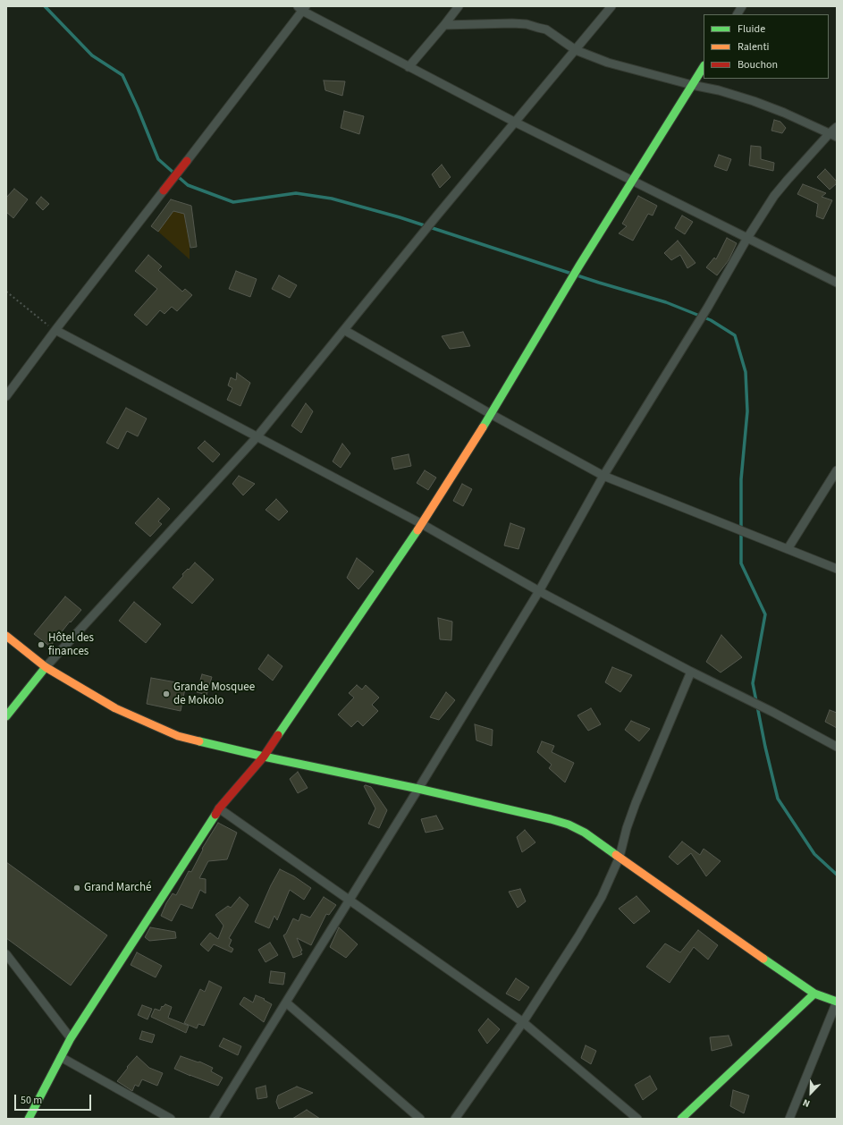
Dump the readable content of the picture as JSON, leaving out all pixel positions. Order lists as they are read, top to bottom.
{
  "places": ["Hôtel des finances", "Grande Mosquee de Mokolo", "Grand Marché"],
  "legend": ["Fluide", "Ralenti", "Bouchon"],
  "scale_bar": "50 m",
  "north": "bottom left"
}
